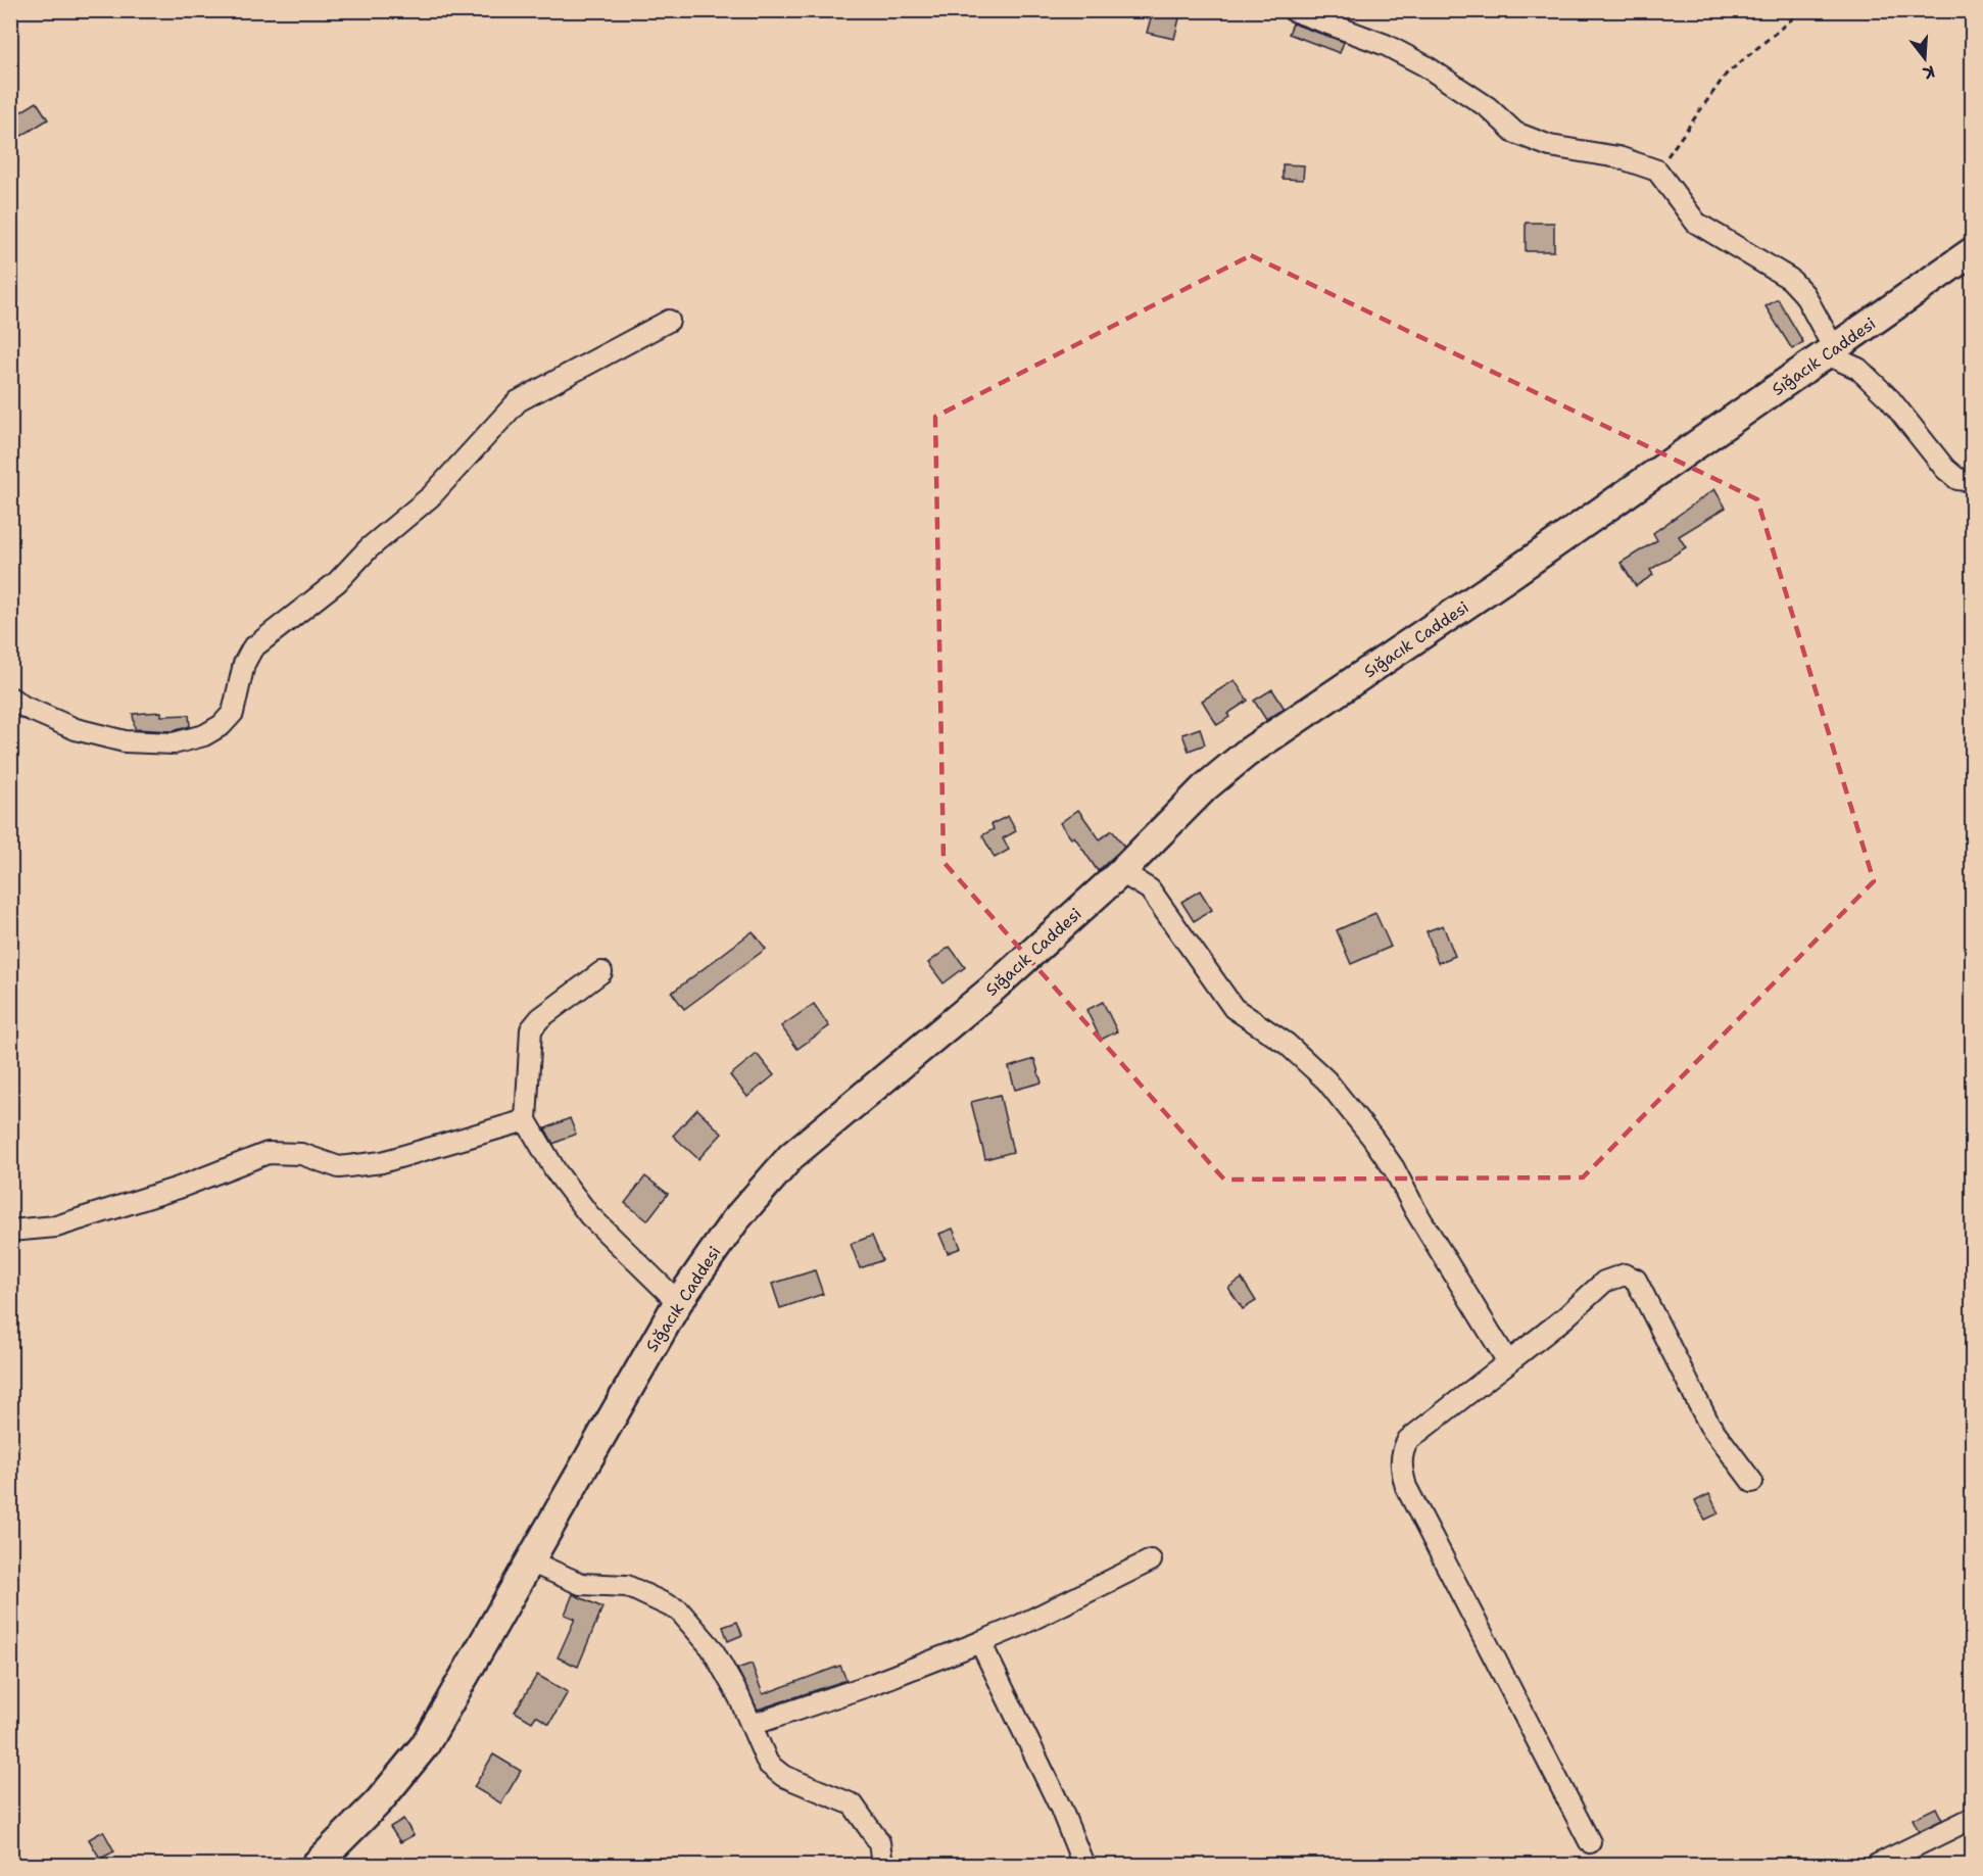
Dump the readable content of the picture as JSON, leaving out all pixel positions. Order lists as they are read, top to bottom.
{
  "streets": {
    "main road": ["Sığacık Caddesi"]
  },
  "north": "bottom"
}
